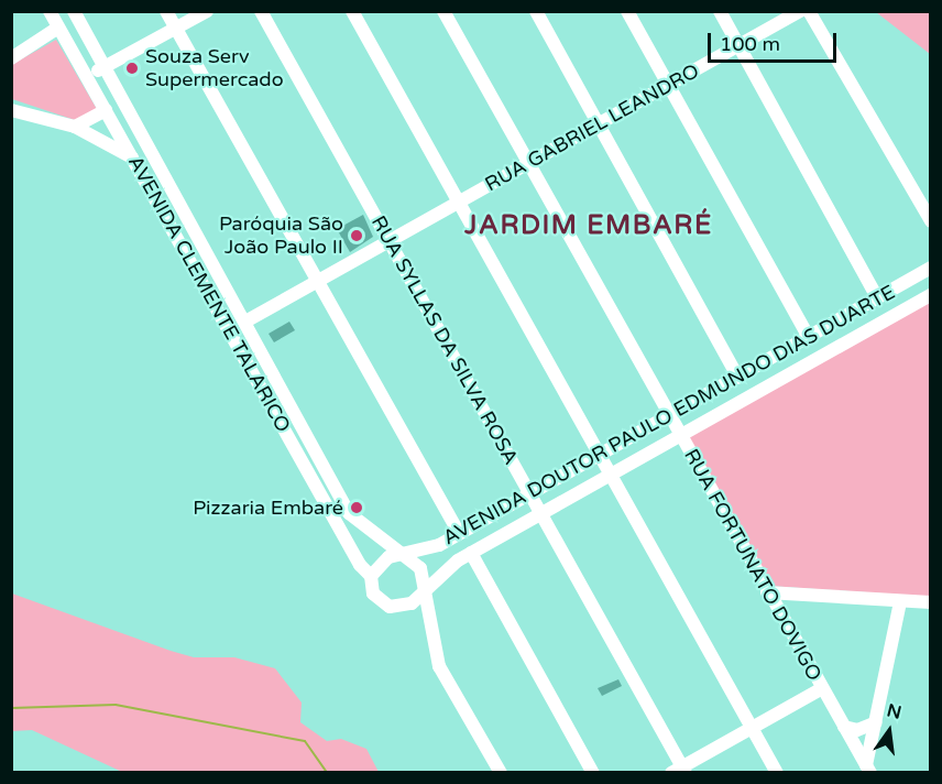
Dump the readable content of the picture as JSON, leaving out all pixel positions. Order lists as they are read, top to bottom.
{
  "streets": {
    "street": [
      "RUA GABRIEL LEANDRO",
      "AVENIDA CLEMENTE TALARICO",
      "RUA SYLLAS DA SILVA ROSA",
      "AVENIDA DOUTOR PAULO EDMUNDO DIAS DUARTE",
      "RUA FORTUNATO DOVIGO"
    ]
  },
  "crossings": [
    ["RUA GABRIEL LEANDRO", "AVENIDA CLEMENTE TALARICO"],
    ["RUA GABRIEL LEANDRO", "RUA SYLLAS DA SILVA ROSA"],
    ["RUA GABRIEL LEANDRO", "RUA FORTUNATO DOVIGO"],
    ["AVENIDA CLEMENTE TALARICO", "AVENIDA DOUTOR PAULO EDMUNDO DIAS DUARTE"],
    ["RUA SYLLAS DA SILVA ROSA", "AVENIDA DOUTOR PAULO EDMUNDO DIAS DUARTE"],
    ["AVENIDA DOUTOR PAULO EDMUNDO DIAS DUARTE", "RUA FORTUNATO DOVIGO"]
  ],
  "districts": ["JARDIM EMBARÉ"],
  "places": ["Souza Serv Supermercado", "Paróquia São João Paulo II", "Pizzaria Embaré"],
  "scale_bar": "100 m",
  "north": "top"
}
